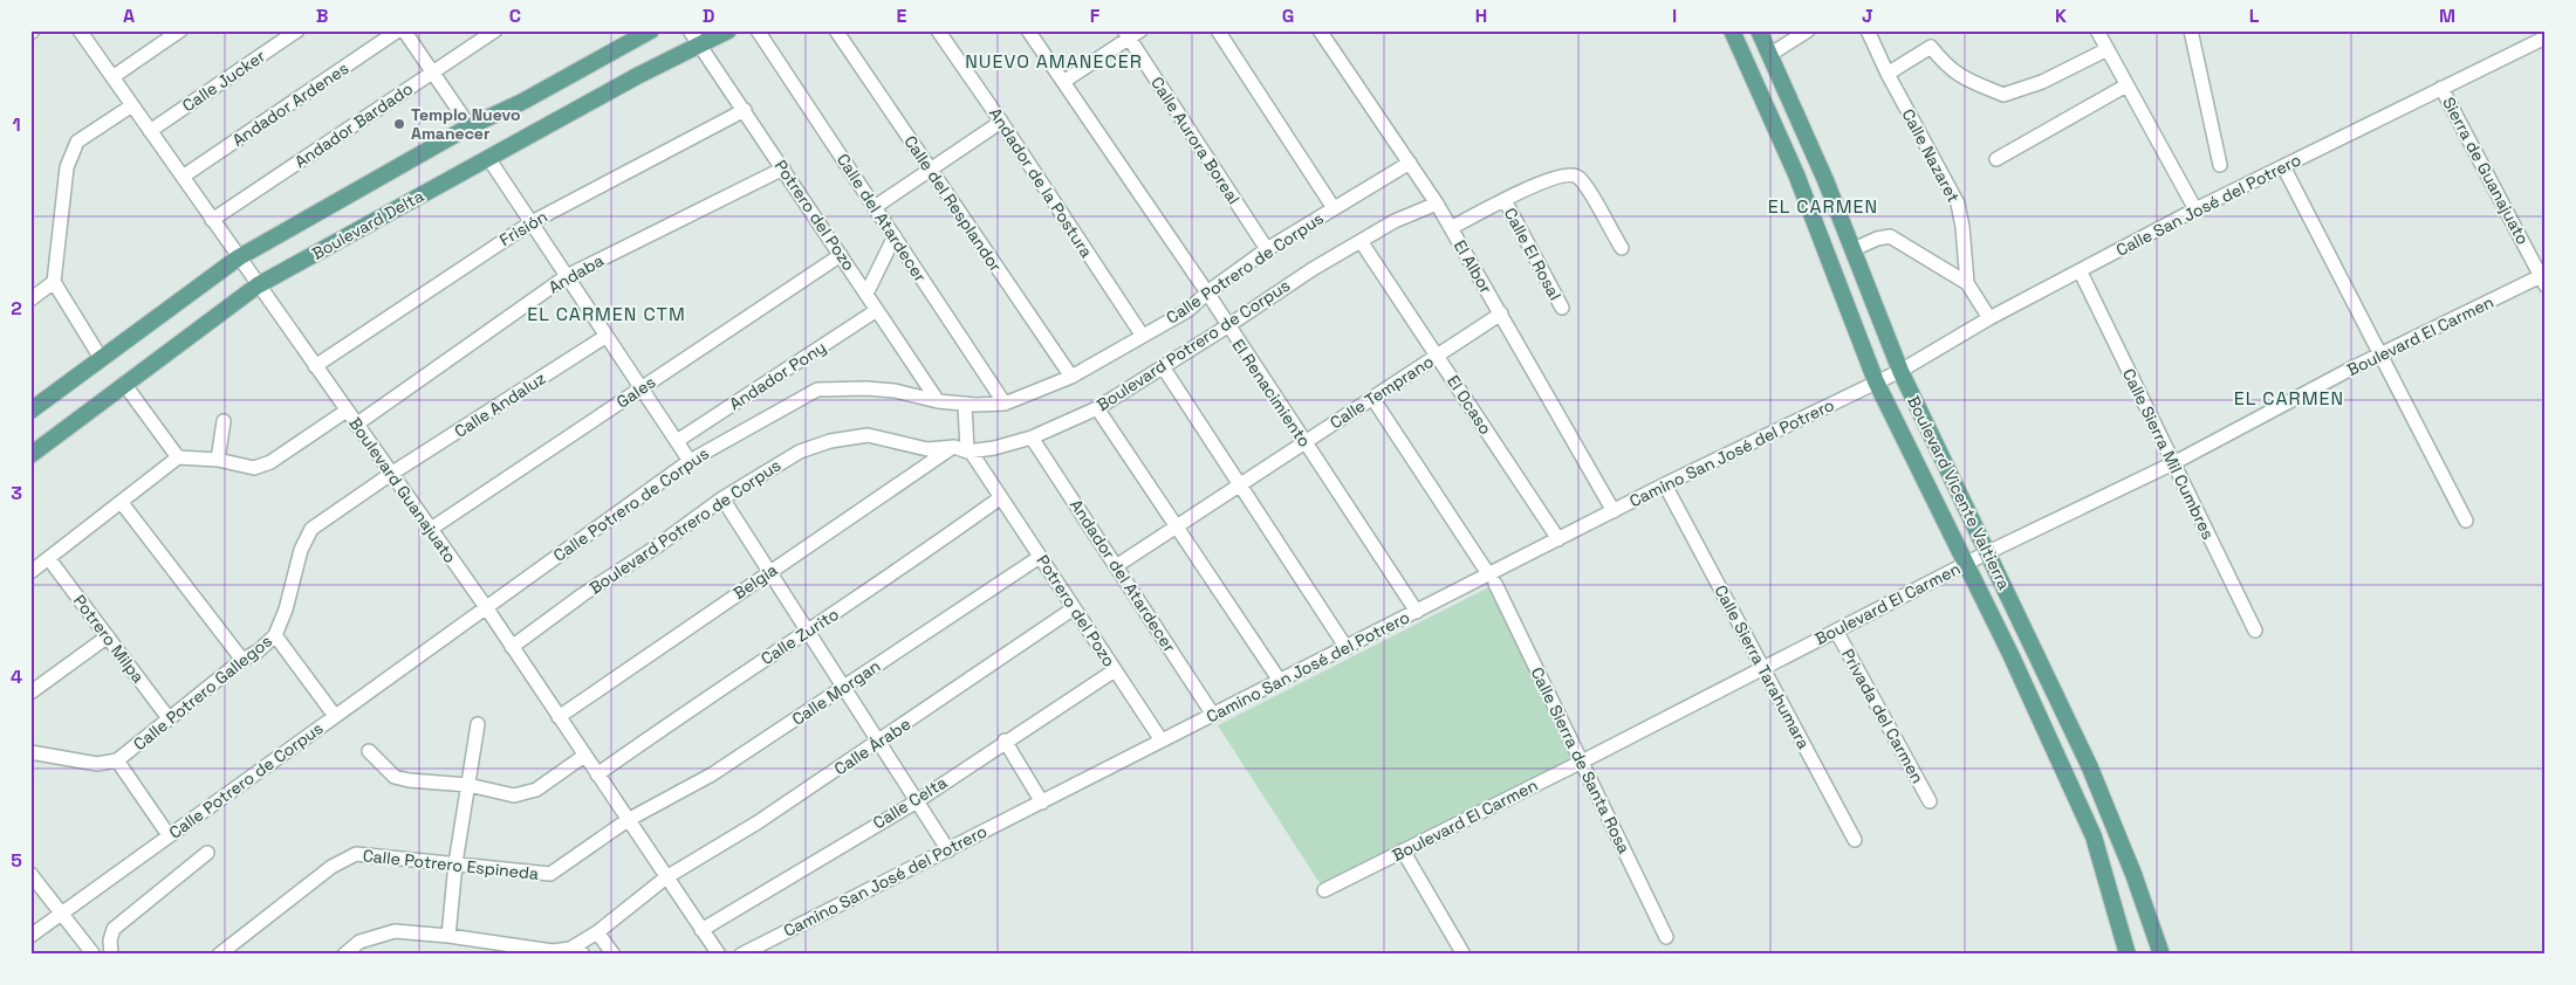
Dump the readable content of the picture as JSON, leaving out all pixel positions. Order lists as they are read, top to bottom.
{
  "streets": {
    "main road": ["Boulevard Delta", "Boulevard Vicente Valtierra"],
    "street": [
      "Calle Jucker",
      "Andador Ardenes",
      "Andador Bardado",
      "Calle Aurora Boreal",
      "Calle Nazaret",
      "Sierra de Guanajuato",
      "Andador de la Postura",
      "Calle del Resplandor",
      "Calle San José del Potrero",
      "Potrero del Pozo",
      "Calle del Atardecer",
      "Frisión",
      "Calle El Rosal",
      "El Albor",
      "Calle Potrero de Corpus",
      "Andaba",
      "Boulevard El Carmen",
      "Boulevard Potrero de Corpus",
      "Andador Pony",
      "Gales",
      "Calle Temprano",
      "El Renacimiento",
      "Calle Andaluz",
      "El Ocaso",
      "Camino San José del Potrero",
      "Calle Sierra Mil Cumbres",
      "Boulevard Guanajuato",
      "Andador del Atardecer",
      "Belgia",
      "Calle Zurito",
      "Potrero Milpa",
      "Calle Sierra Tarahumara",
      "Calle Potrero Gallegos",
      "Calle Morgan",
      "Privada del Carmen",
      "Calle Árabe",
      "Calle Sierra de Santa Rosa",
      "Calle Celta",
      "Calle Potrero Espineda"
    ]
  },
  "crossings": [
    ["Calle Jucker", "Boulevard Guanajuato"],
    ["Andador Ardenes", "Boulevard Guanajuato"],
    ["Andador Bardado", "Boulevard Guanajuato"],
    ["Calle Aurora Boreal", "Calle Potrero de Corpus"],
    ["Calle Nazaret", "Calle San José del Potrero"],
    ["Sierra de Guanajuato", "Calle San José del Potrero"],
    ["Sierra de Guanajuato", "Boulevard El Carmen"],
    ["Andador de la Postura", "Calle Potrero de Corpus"],
    ["Calle del Resplandor", "Calle Potrero de Corpus"],
    ["Calle San José del Potrero", "Camino San José del Potrero"],
    ["Calle San José del Potrero", "Boulevard Vicente Valtierra"],
    ["Potrero del Pozo", "Boulevard Delta"],
    ["Potrero del Pozo", "Frisión"],
    ["Potrero del Pozo", "Calle Potrero de Corpus"],
    ["Potrero del Pozo", "Andaba"],
    ["Potrero del Pozo", "Boulevard Potrero de Corpus"],
    ["Potrero del Pozo", "Andador Pony"],
    ["Potrero del Pozo", "Gales"],
    ["Potrero del Pozo", "Camino San José del Potrero"],
    ["Potrero del Pozo", "Belgia"],
    ["Potrero del Pozo", "Calle Zurito"],
    ["Potrero del Pozo", "Calle Morgan"],
    ["Potrero del Pozo", "Calle Árabe"],
    ["Potrero del Pozo", "Calle Celta"],
    ["Calle del Atardecer", "Calle Potrero de Corpus"],
    ["Boulevard Delta", "Boulevard Guanajuato"],
    ["Frisión", "Boulevard Guanajuato"],
    ["El Albor", "Calle Potrero de Corpus"],
    ["El Albor", "Boulevard Potrero de Corpus"],
    ["El Albor", "Calle Temprano"],
    ["El Albor", "Camino San José del Potrero"],
    ["Calle Potrero de Corpus", "El Renacimiento"],
    ["Calle Potrero de Corpus", "Boulevard Guanajuato"],
    ["Andaba", "Boulevard Guanajuato"],
    ["Boulevard El Carmen", "Calle Sierra Mil Cumbres"],
    ["Boulevard El Carmen", "Boulevard Vicente Valtierra"],
    ["Boulevard El Carmen", "Calle Sierra Tarahumara"],
    ["Boulevard El Carmen", "Privada del Carmen"],
    ["Boulevard El Carmen", "Calle Sierra de Santa Rosa"],
    ["Boulevard Potrero de Corpus", "El Renacimiento"],
    ["Boulevard Potrero de Corpus", "El Ocaso"],
    ["Boulevard Potrero de Corpus", "Boulevard Guanajuato"],
    ["Boulevard Potrero de Corpus", "Andador del Atardecer"],
    ["Boulevard Potrero de Corpus", "Belgia"],
    ["Gales", "Boulevard Guanajuato"],
    ["Calle Temprano", "El Renacimiento"],
    ["Calle Temprano", "El Ocaso"],
    ["Calle Temprano", "Andador del Atardecer"],
    ["El Renacimiento", "Camino San José del Potrero"],
    ["Calle Andaluz", "Boulevard Guanajuato"],
    ["Calle Andaluz", "Calle Potrero Gallegos"],
    ["El Ocaso", "Camino San José del Potrero"],
    ["Camino San José del Potrero", "Boulevard Vicente Valtierra"],
    ["Camino San José del Potrero", "Andador del Atardecer"],
    ["Camino San José del Potrero", "Calle Sierra de Santa Rosa"],
    ["Boulevard Guanajuato", "Belgia"],
    ["Boulevard Guanajuato", "Calle Zurito"],
    ["Boulevard Guanajuato", "Calle Potrero Gallegos"],
    ["Boulevard Guanajuato", "Calle Morgan"],
    ["Boulevard Guanajuato", "Calle Árabe"],
    ["Boulevard Guanajuato", "Calle Celta"],
    ["Boulevard Guanajuato", "Calle Potrero Espineda"],
    ["Potrero Milpa", "Calle Potrero Gallegos"],
    ["Calle Morgan", "Calle Potrero Espineda"]
  ],
  "districts": [
    "NUEVO AMANECER",
    "EL CARMEN",
    "EL CARMEN CTM",
    "EL CARMEN"
  ],
  "places": ["Templo Nuevo Amanecer"],
  "grid": {
    "columns": [
      "A",
      "B",
      "C",
      "D",
      "E",
      "F",
      "G",
      "H",
      "I",
      "J",
      "K",
      "L",
      "M"
    ],
    "rows": [
      "1",
      "2",
      "3",
      "4",
      "5"
    ]
  }
}
